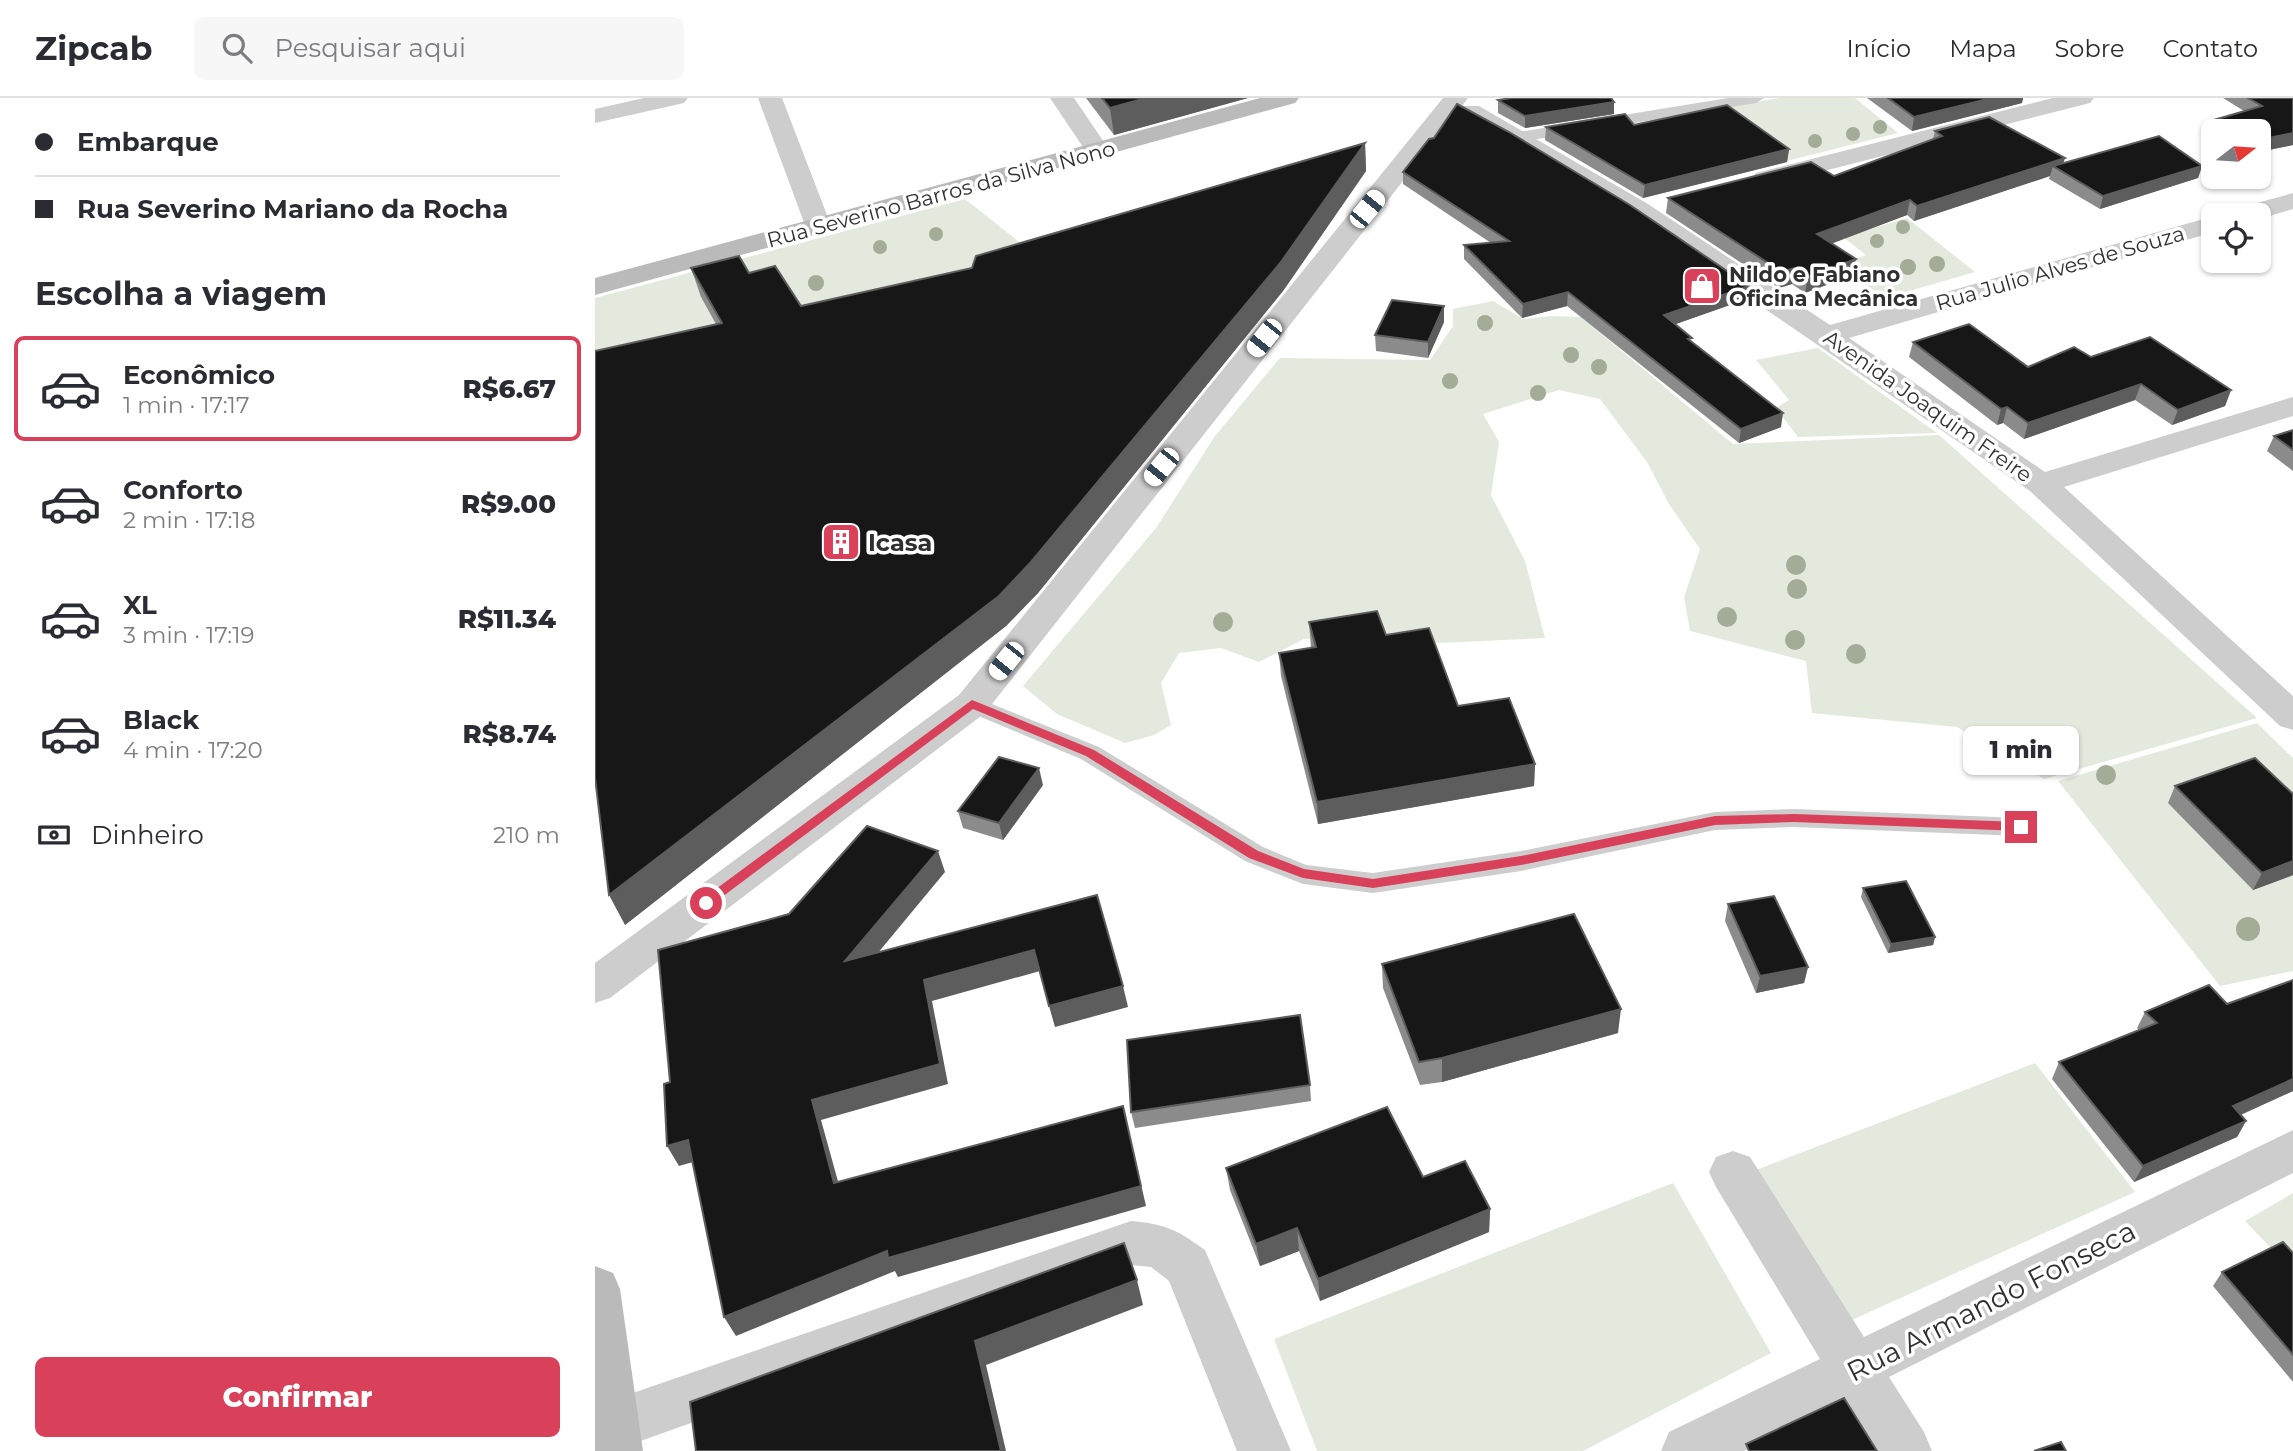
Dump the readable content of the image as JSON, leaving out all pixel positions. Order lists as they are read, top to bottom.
{
  "streets": {
    "street": [
      "Rua Severino Barros da Silva Nono",
      "Rua Julio Alves de Souza",
      "Avenida Joaquim Freire",
      "Rua Armando Fonseca"
    ]
  },
  "crossings": [
    ["Rua Julio Alves de Souza", "Avenida Joaquim Freire"]
  ],
  "places": {
    "shop": ["Nildo e Fabiano Oficina Mecânica"],
    "building": ["Icasa"]
  },
  "north": "right",
  "page": {
    "header": "Zipcab",
    "search": "Pesquisar aqui",
    "nav": [
      "Início",
      "Mapa",
      "Sobre",
      "Contato"
    ],
    "banner": ["Embarque", "Rua Severino Mariano da Rocha"],
    "heading": "Escolha a viagem",
    "list": [
      {
        "name": "Econômico",
        "note": "1 min · 17:17",
        "value": "R$6.67"
      },
      {
        "name": "Conforto",
        "note": "2 min · 17:18",
        "value": "R$9.00"
      },
      {
        "name": "XL",
        "note": "3 min · 17:19",
        "value": "R$11.34"
      },
      {
        "name": "Black",
        "note": "4 min · 17:20",
        "value": "R$8.74"
      }
    ],
    "bubble": "1 min",
    "pay": ["Dinheiro", "210 m"],
    "buttons": "Confirmar"
  }
}
